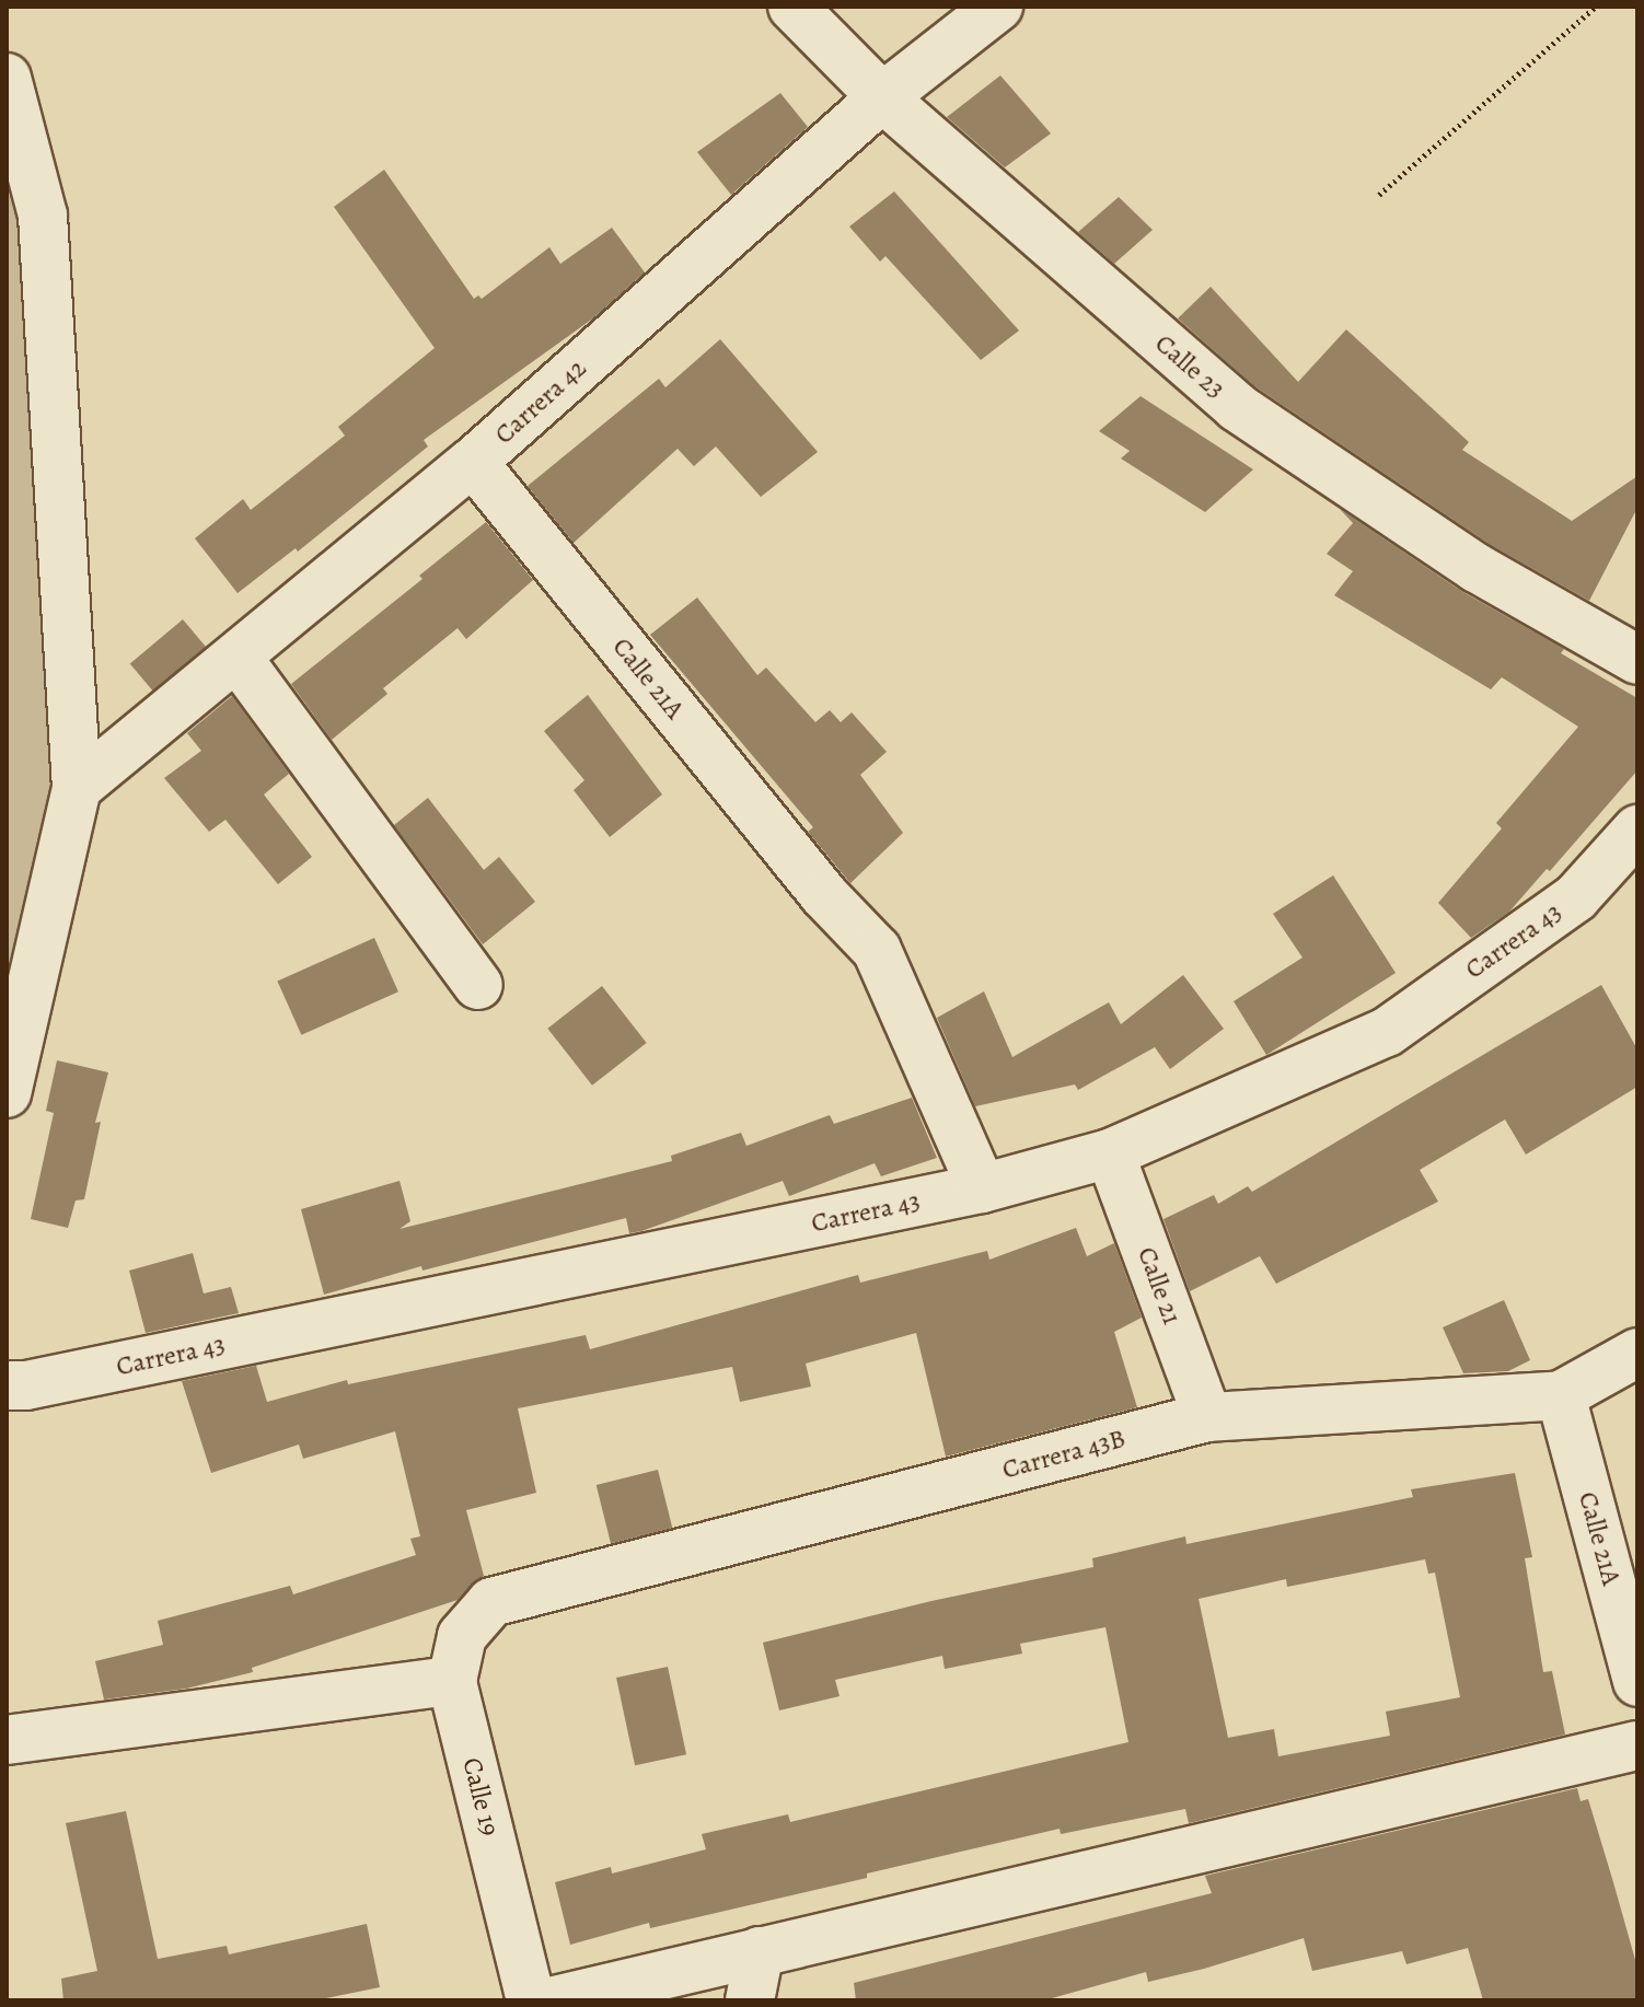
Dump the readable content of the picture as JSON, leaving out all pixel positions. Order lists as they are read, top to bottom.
{
  "streets": {
    "street": [
      "Calle 23",
      "Carrera 42",
      "Calle 21A",
      "Carrera 43",
      "Calle 21",
      "Carrera 43B",
      "Calle 19"
    ]
  },
  "crossings": [
    ["Calle 23", "Carrera 42"],
    ["Carrera 42", "Calle 21A"],
    ["Calle 21A", "Carrera 43"],
    ["Calle 21A", "Carrera 43B"],
    ["Carrera 43", "Calle 21"],
    ["Calle 21", "Carrera 43B"],
    ["Carrera 43B", "Calle 19"]
  ]
}
